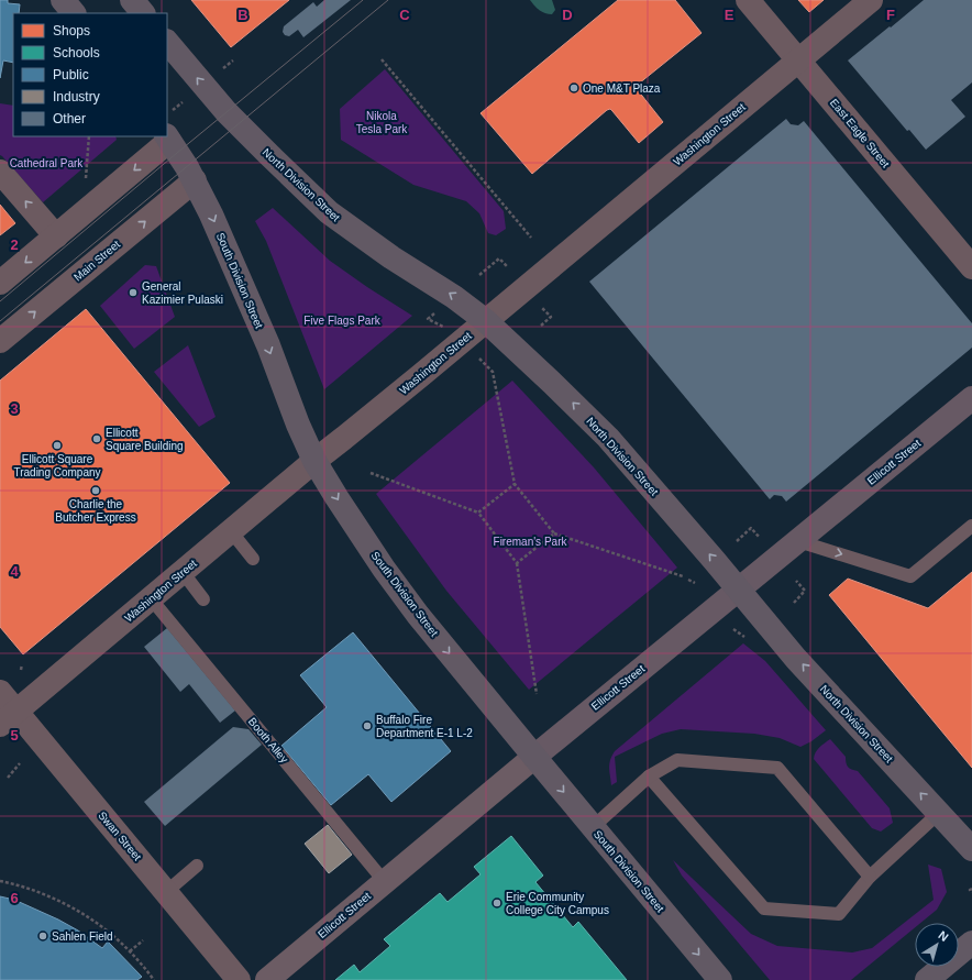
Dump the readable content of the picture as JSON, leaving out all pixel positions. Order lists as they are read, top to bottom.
{
  "streets": {
    "highway": ["North Division Street", "South Division Street"],
    "main road": ["Ellicott Street"],
    "street": [
      "East Eagle Street",
      "Washington Street",
      "Main Street",
      "Swan Street"
    ],
    "lane": ["Booth Alley"]
  },
  "crossings": [
    ["East Eagle Street", "Washington Street"],
    ["Washington Street", "North Division Street"],
    ["Washington Street", "South Division Street"],
    ["Washington Street", "Booth Alley"],
    ["Washington Street", "Swan Street"],
    ["North Division Street", "Ellicott Street"],
    ["Main Street", "South Division Street"],
    ["South Division Street", "Ellicott Street"],
    ["Ellicott Street", "Booth Alley"]
  ],
  "one_way": ["North Division Street", "South Division Street"],
  "parks": [
    "Nikola Tesla Park",
    "Cathedral Park",
    "Five Flags Park",
    "Fireman's Park"
  ],
  "places": [
    "One M&T Plaza",
    "General Kazimier Pulaski",
    "Ellicott Square Building",
    "Ellicott Square Trading Company",
    "Charlie the Butcher Express",
    "Buffalo Fire Department E-1 L-2",
    "Erie Community College City Campus",
    "Sahlen Field"
  ],
  "legend": [
    "Shops",
    "Schools",
    "Public",
    "Industry",
    "Other"
  ],
  "north": "top right",
  "grid": {
    "columns": [
      "B",
      "C",
      "D",
      "E",
      "F"
    ],
    "rows": [
      "2",
      "3",
      "4",
      "5",
      "6"
    ]
  }
}
